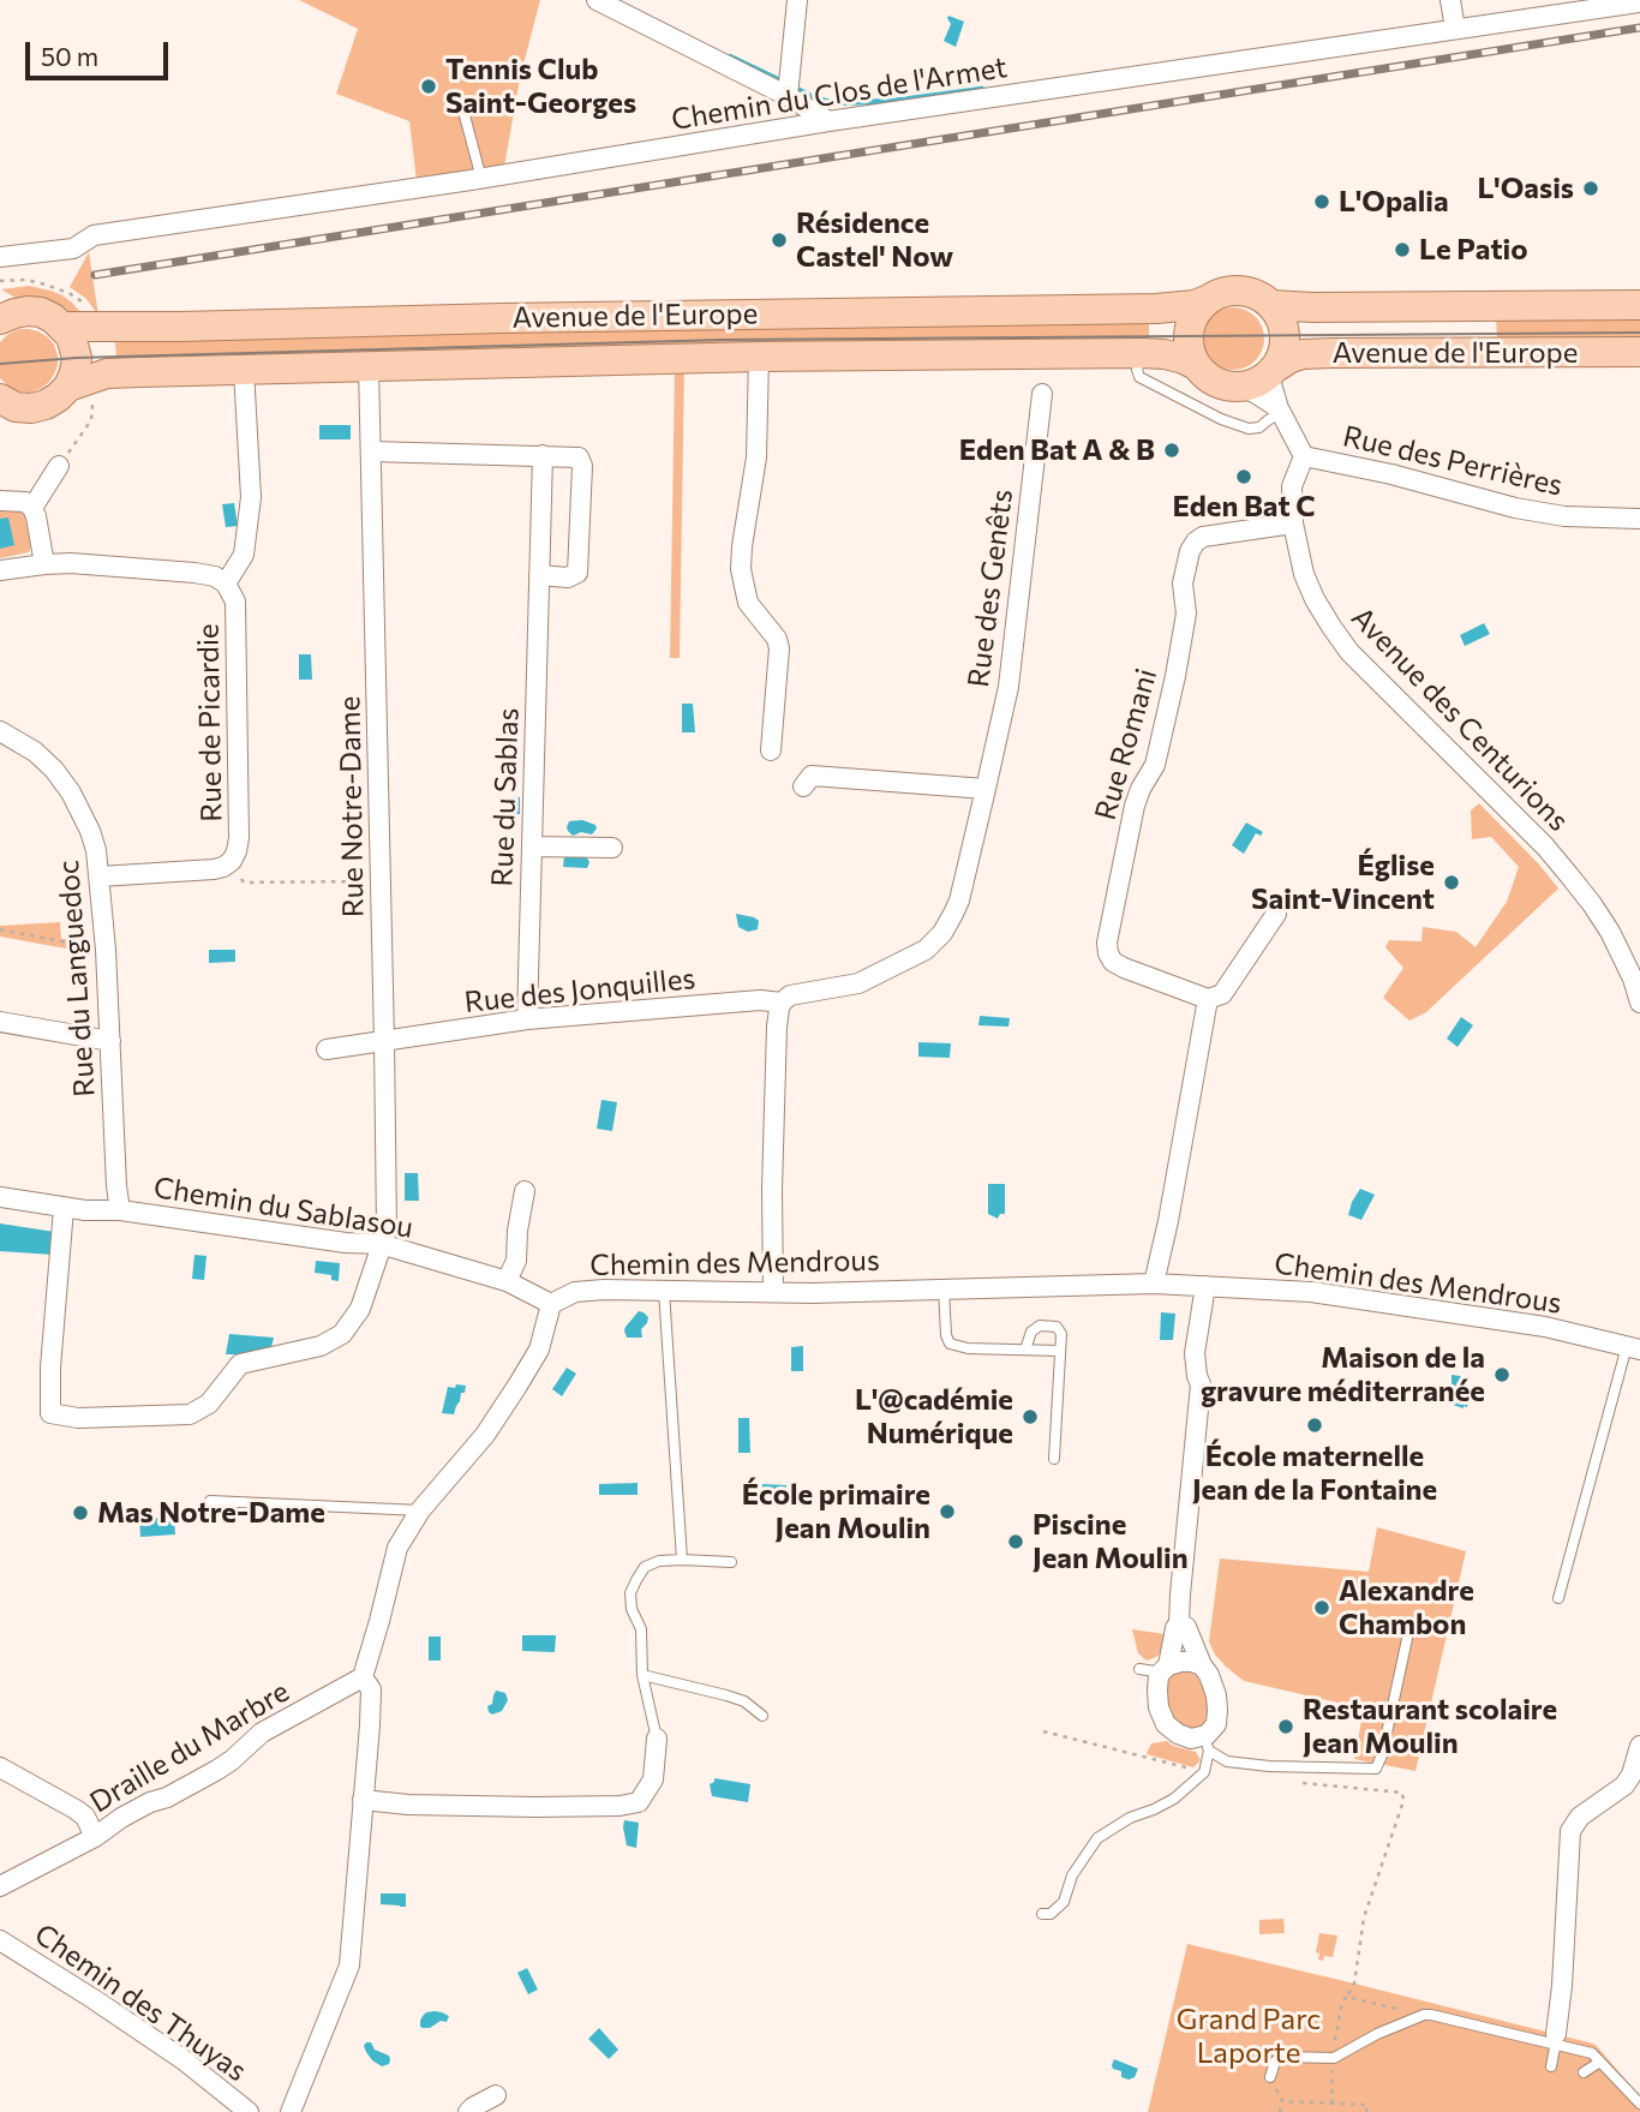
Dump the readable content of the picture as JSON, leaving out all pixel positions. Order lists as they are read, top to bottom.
{
  "streets": {
    "main road": ["Avenue de l'Europe"],
    "street": [
      "Chemin du Clos de l'Armet",
      "Rue des Perrières",
      "Rue des Genêts",
      "Avenue des Centurions",
      "Rue de Picardie",
      "Rue Romani",
      "Rue du Sablas",
      "Rue Notre-Dame",
      "Rue du Languedoc",
      "Rue des Jonquilles",
      "Chemin du Sablasou",
      "Chemin des Mendrous",
      "Draille du Marbre",
      "Chemin des Thuyas"
    ]
  },
  "crossings": [
    ["Avenue de l'Europe", "Rue Notre-Dame"],
    ["Rue des Perrières", "Avenue des Centurions"],
    ["Rue des Genêts", "Rue des Jonquilles"],
    ["Avenue des Centurions", "Rue Romani"],
    ["Rue de Picardie", "Rue du Languedoc"],
    ["Rue du Sablas", "Rue des Jonquilles"],
    ["Rue Notre-Dame", "Rue des Jonquilles"],
    ["Rue Notre-Dame", "Chemin du Sablasou"],
    ["Rue du Languedoc", "Chemin du Sablasou"],
    ["Chemin du Sablasou", "Chemin des Mendrous"]
  ],
  "parks": ["Grand Parc Laporte"],
  "places": [
    "Tennis Club Saint-Georges",
    "L'Oasis",
    "L'Opalia",
    "Résidence Castel' Now",
    "Le Patio",
    "Eden Bat A & B",
    "Eden Bat C",
    "Église Saint-Vincent",
    "Maison de la gravure méditerranée",
    "L'@cadémie Numérique",
    "École maternelle Jean de la Fontaine",
    "École primaire Jean Moulin",
    "Mas Notre-Dame",
    "Piscine Jean Moulin",
    "Alexandre Chambon",
    "Restaurant scolaire Jean Moulin"
  ],
  "scale_bar": "50 m"
}
